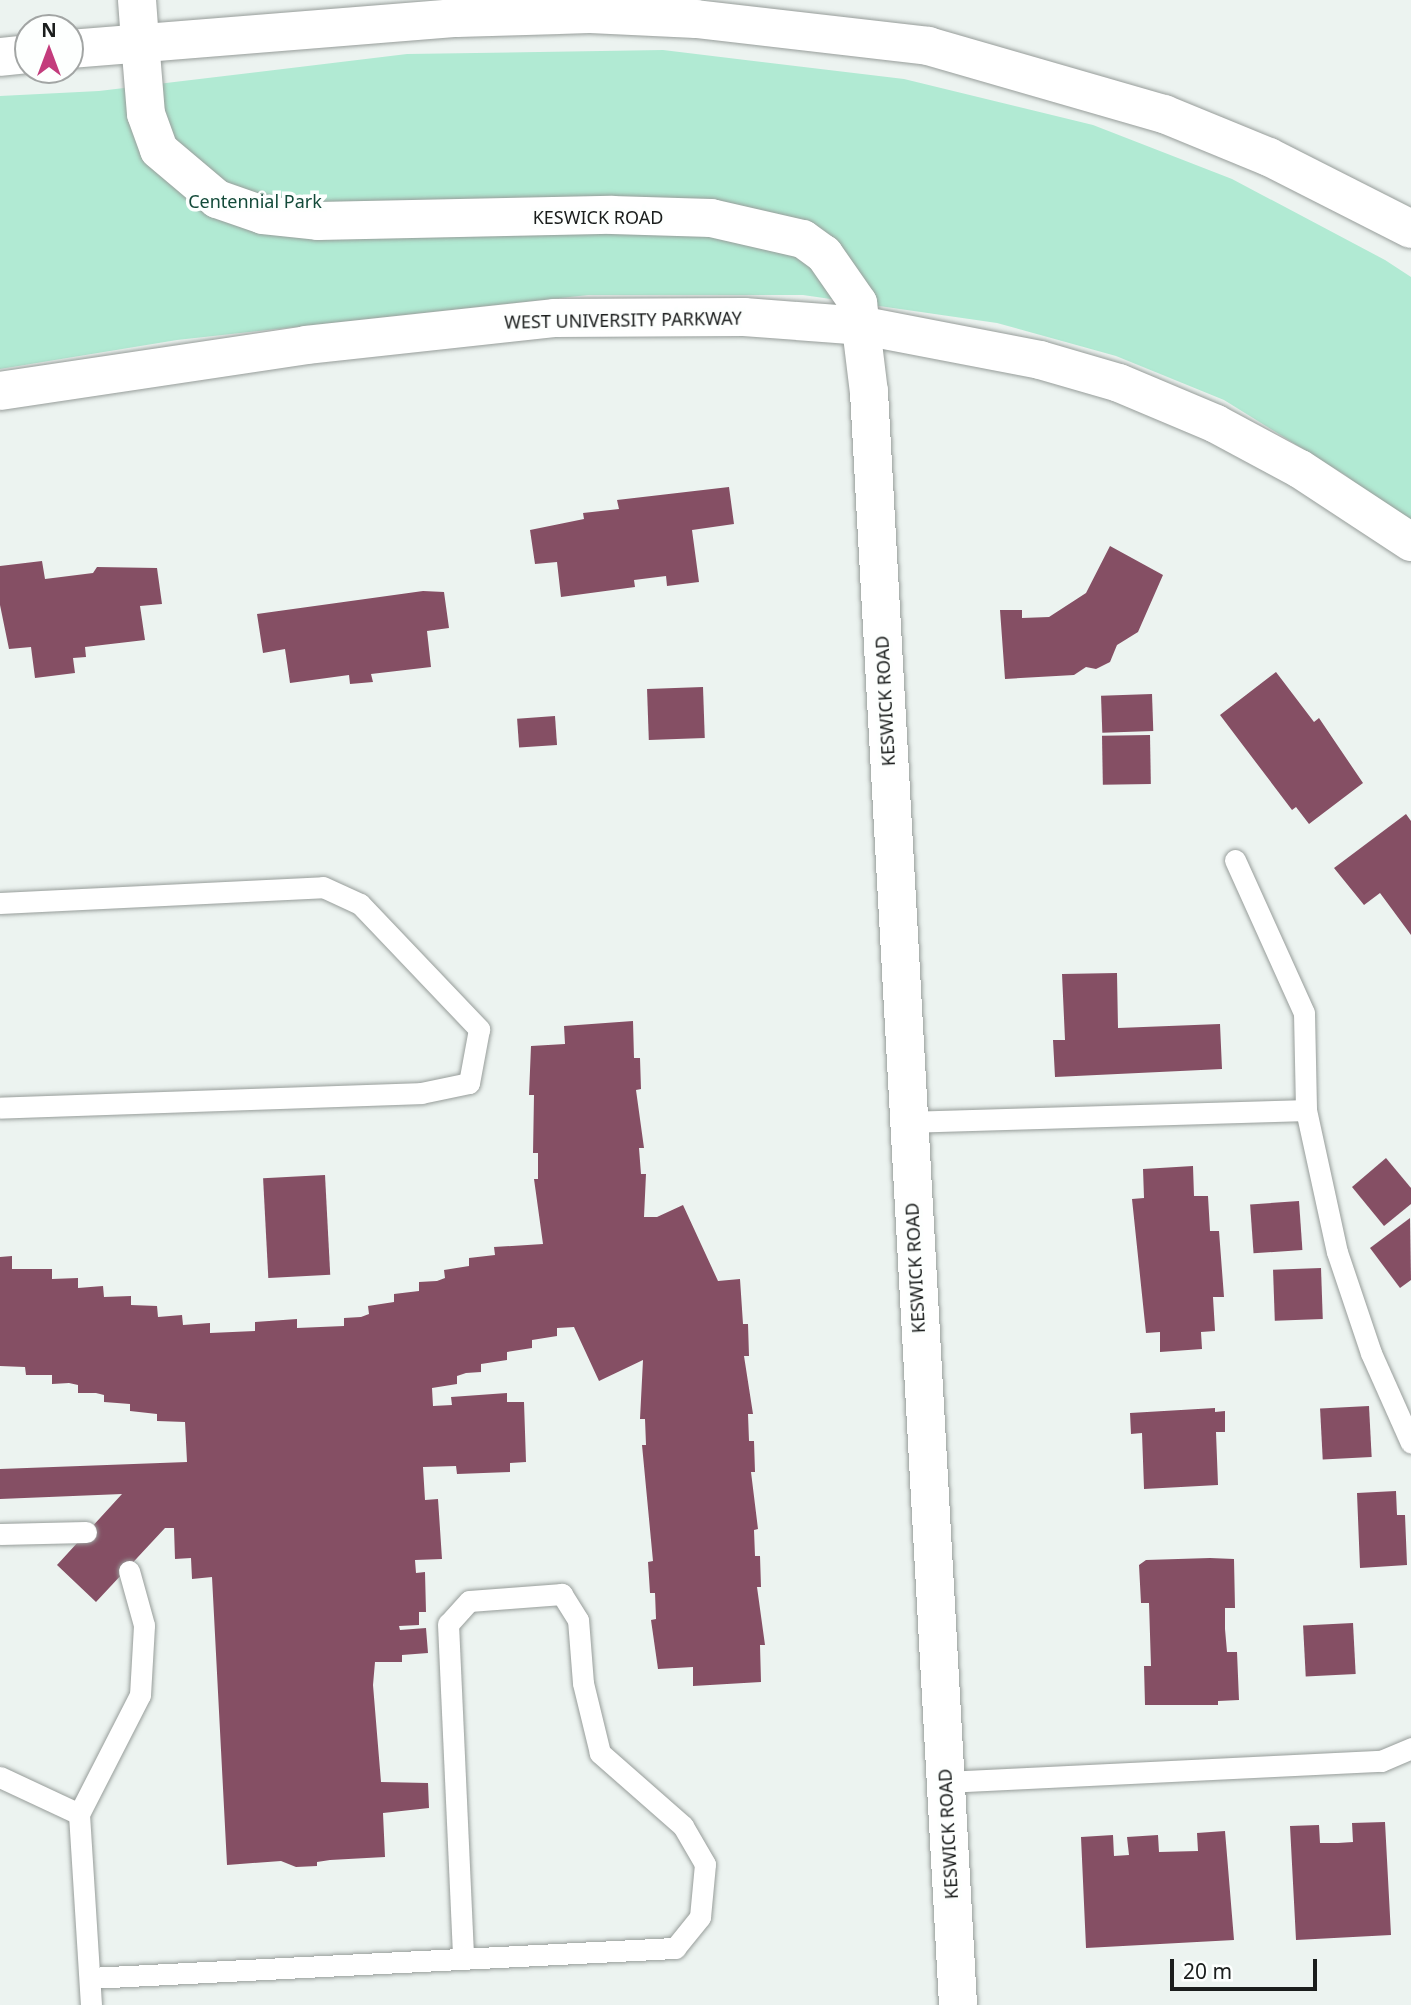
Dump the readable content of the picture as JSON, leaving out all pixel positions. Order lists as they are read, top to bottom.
{
  "streets": {
    "main road": ["KESWICK ROAD", "WEST UNIVERSITY PARKWAY"]
  },
  "crossings": [
    ["KESWICK ROAD", "WEST UNIVERSITY PARKWAY"]
  ],
  "parks": ["Centennial Park"],
  "scale_bar": "20 m",
  "north": "top"
}
